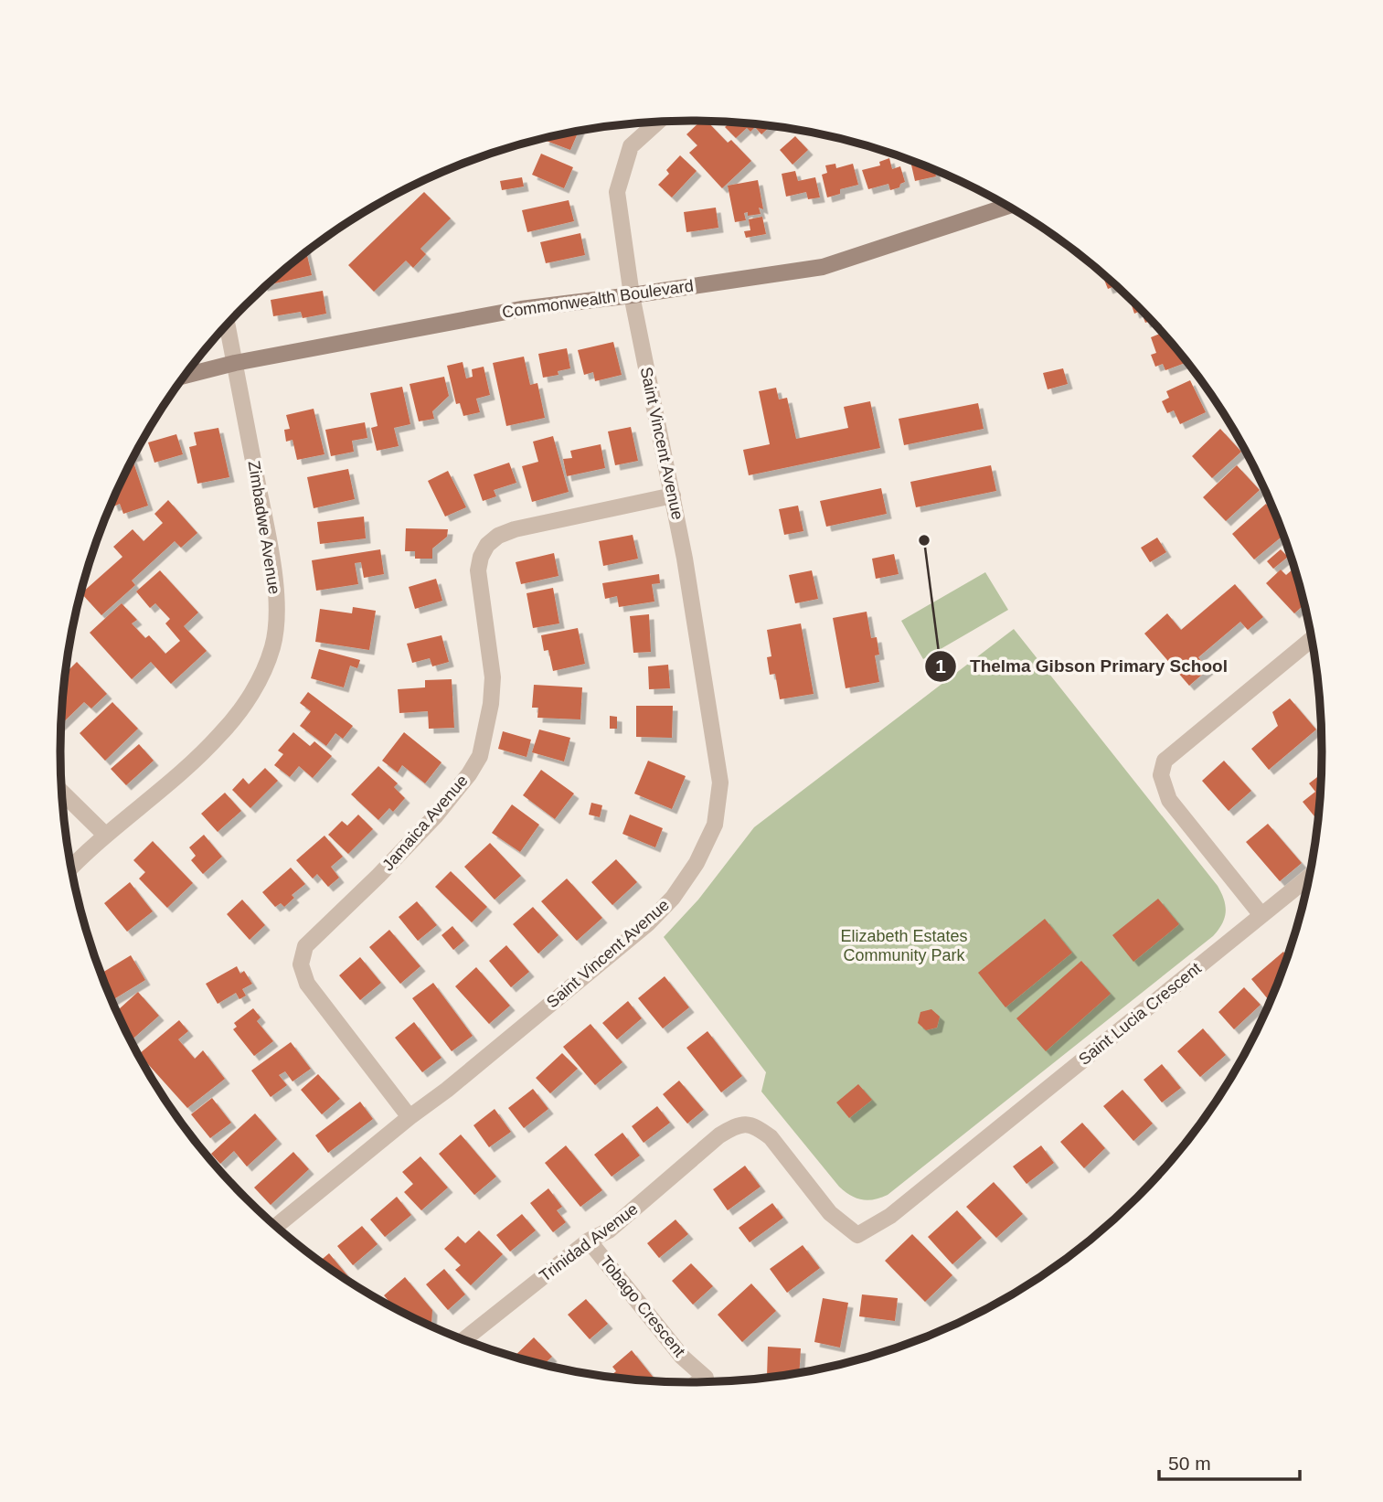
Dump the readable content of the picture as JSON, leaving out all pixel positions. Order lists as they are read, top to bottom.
{
  "streets": {
    "street": [
      "Commonwealth Boulevard",
      "Saint Vincent Avenue",
      "Zimbadwe Avenue",
      "Jamaica Avenue",
      "Saint Lucia Crescent",
      "Trinidad Avenue",
      "Tobago Crescent"
    ]
  },
  "crossings": [
    ["Commonwealth Boulevard", "Saint Vincent Avenue"],
    ["Commonwealth Boulevard", "Zimbadwe Avenue"],
    ["Saint Vincent Avenue", "Jamaica Avenue"],
    ["Saint Lucia Crescent", "Trinidad Avenue"],
    ["Trinidad Avenue", "Tobago Crescent"]
  ],
  "parks": ["Elizabeth Estates Community Park"],
  "places": ["Thelma Gibson Primary School"],
  "scale_bar": "50 m"
}
